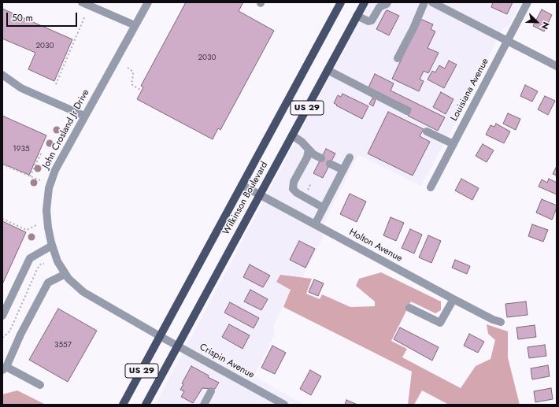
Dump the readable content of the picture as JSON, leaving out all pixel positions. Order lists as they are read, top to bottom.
{
  "streets": {
    "main road": ["US 29", "Wilkinson Boulevard"],
    "street": [
      "Louisiana Avenue",
      "John Crosland Jr Drive",
      "Holton Avenue",
      "Crispin Avenue"
    ]
  },
  "crossings": [
    ["John Crosland Jr Drive", "Wilkinson Boulevard"],
    ["John Crosland Jr Drive", "Crispin Avenue"],
    ["Wilkinson Boulevard", "Holton Avenue"],
    ["Wilkinson Boulevard", "Crispin Avenue"]
  ],
  "house_numbers": [
    "2030",
    "2030",
    "1935",
    "3557"
  ],
  "scale_bar": "50 m",
  "north": "bottom right"
}
